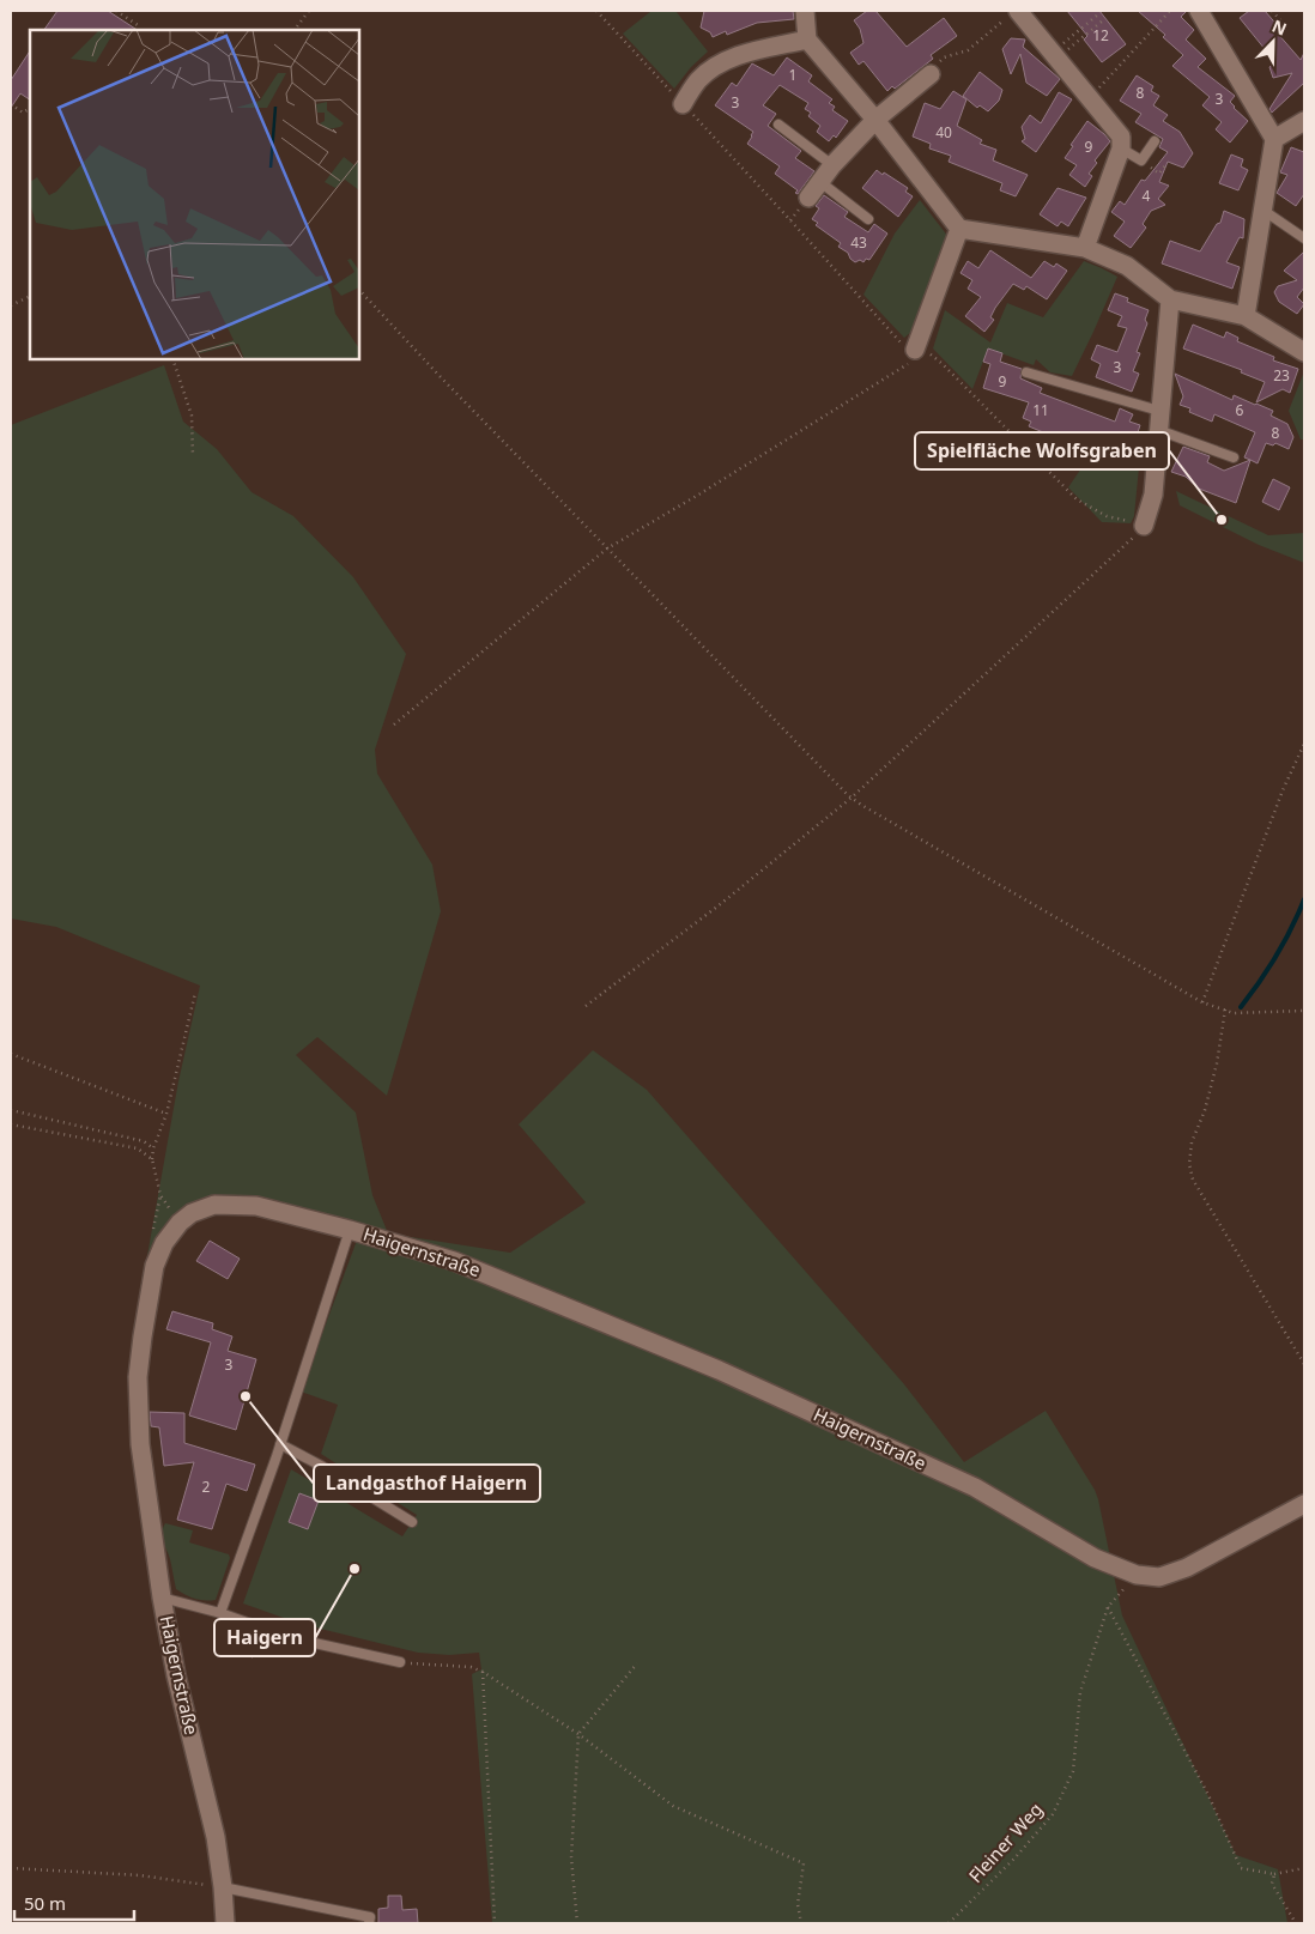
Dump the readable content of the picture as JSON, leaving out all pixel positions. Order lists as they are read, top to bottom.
{
  "streets": {
    "street": ["Haigernstraße"],
    "path": ["Fleiner Weg"]
  },
  "crossings": [
    ["Haigernstraße", "Fleiner Weg"]
  ],
  "places": ["Spielfläche Wolfsgraben", "Landgasthof Haigern", "Haigern"],
  "house_numbers": [
    "12",
    "1",
    "8",
    "3",
    "3",
    "40",
    "9",
    "4",
    "43",
    "3",
    "23",
    "9",
    "11",
    "6",
    "8",
    "3",
    "2"
  ],
  "scale_bar": "50 m",
  "north": "top right"
}
